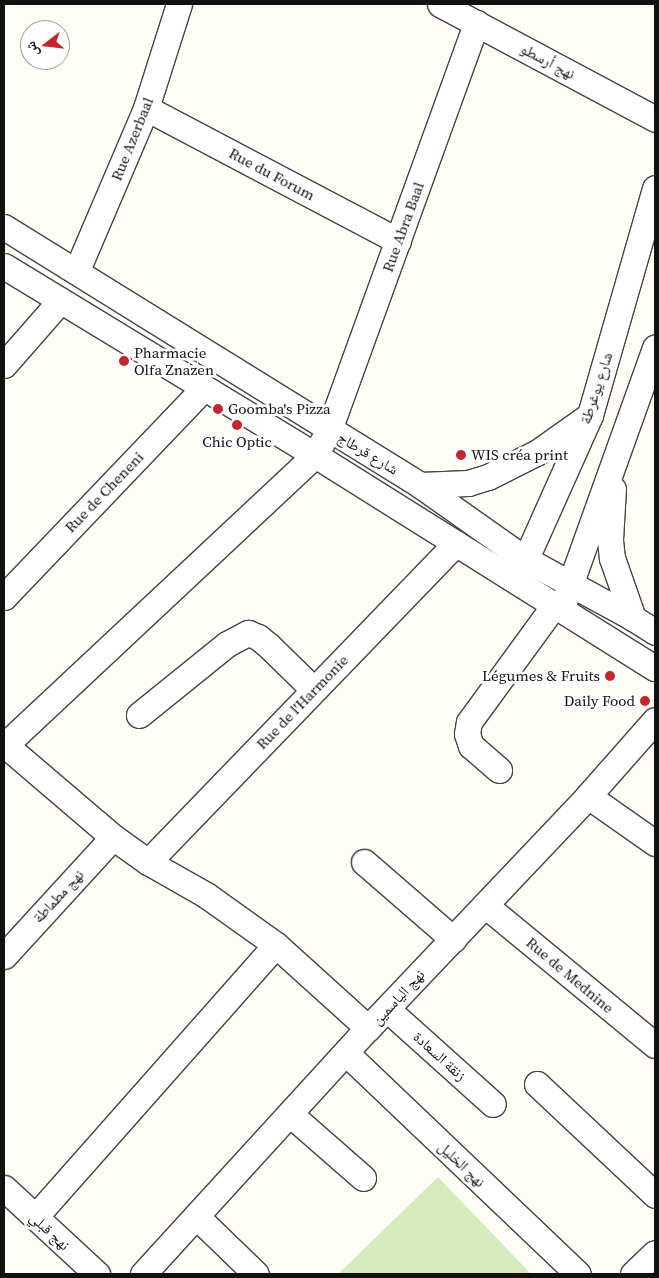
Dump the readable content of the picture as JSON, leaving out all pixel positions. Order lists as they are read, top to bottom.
{
  "streets": {
    "street": [
      "نهج أرسطو",
      "Rue Azerbaal",
      "Rue du Forum",
      "Rue Abra Baal",
      "شارع يوغرطة",
      "شارع قرطاج",
      "Rue de Cheneni",
      "Rue de l'Harmonie",
      "نهج مطماطة",
      "Rue de Mednine",
      "نهج الياسمين",
      "زنقة السعادة",
      "نهج الخليل",
      "نهج قبلي"
    ]
  },
  "crossings": [
    ["نهج أرسطو", "Rue Abra Baal"],
    ["Rue Azerbaal", "Rue du Forum"],
    ["Rue Azerbaal", "شارع قرطاج"],
    ["Rue du Forum", "Rue Abra Baal"],
    ["Rue Abra Baal", "شارع قرطاج"],
    ["شارع يوغرطة", "شارع قرطاج"],
    ["شارع قرطاج", "Rue de Cheneni"],
    ["شارع قرطاج", "Rue de l'Harmonie"],
    ["Rue de Mednine", "نهج الياسمين"],
    ["نهج الياسمين", "زنقة السعادة"],
    ["نهج الياسمين", "نهج الخليل"]
  ],
  "places": [
    "Pharmacie Olfa Znazen",
    "Goomba's Pizza",
    "Chic Optic",
    "WIS créa print",
    "Légumes & Fruits",
    "Daily Food"
  ],
  "north": "left"
}
